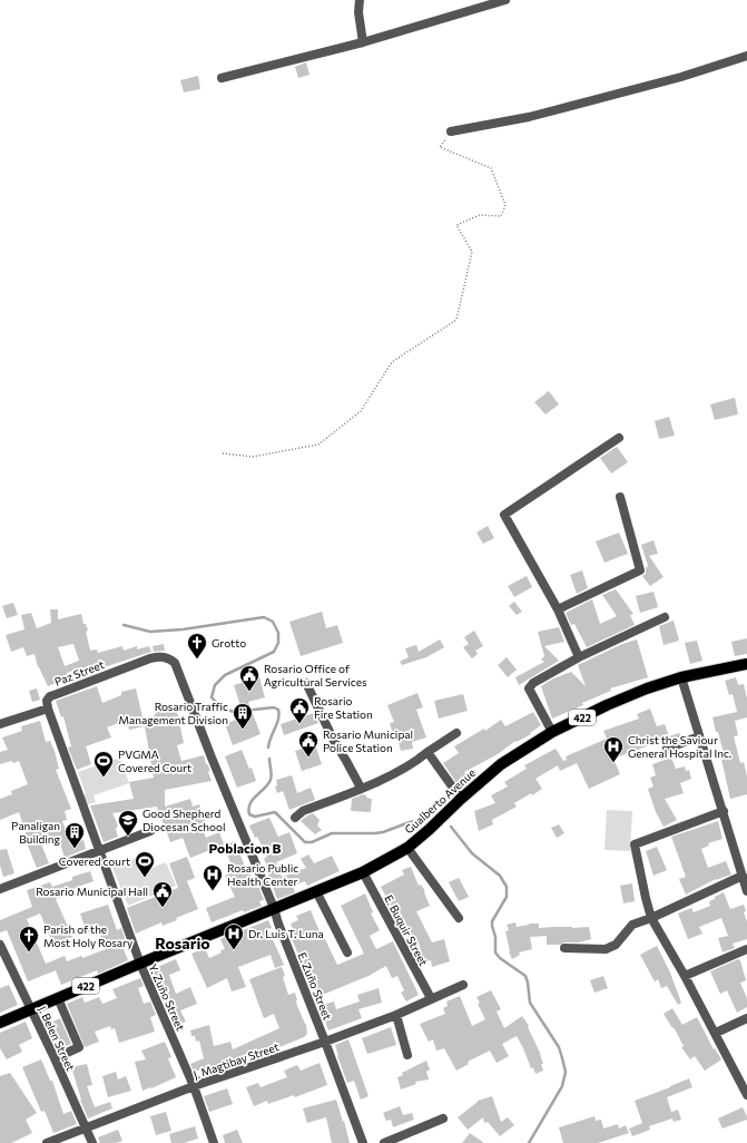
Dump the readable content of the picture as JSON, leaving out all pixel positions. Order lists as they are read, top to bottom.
{
  "streets": {
    "main road": ["422", "Gualberto Avenue"],
    "street": [
      "Paz Street",
      "E. Buquir Street",
      "E. Zuño Street",
      "Y. Zuño Street",
      "J. Belen Street",
      "J. Magtibay Street"
    ]
  },
  "crossings": [
    ["Paz Street", "E. Zuño Street"],
    ["Paz Street", "Y. Zuño Street"],
    ["Gualberto Avenue", "E. Buquir Street"],
    ["Gualberto Avenue", "E. Zuño Street"],
    ["Gualberto Avenue", "Y. Zuño Street"],
    ["Gualberto Avenue", "J. Belen Street"],
    ["E. Buquir Street", "J. Magtibay Street"],
    ["E. Zuño Street", "J. Magtibay Street"],
    ["Y. Zuño Street", "J. Magtibay Street"],
    ["J. Belen Street", "J. Magtibay Street"]
  ],
  "districts": ["Poblacion B", "Rosario"],
  "places": {
    "church": ["Grotto", "Parish of the Most Holy Rosary"],
    "public building": [
      "Rosario Office of Agricultural Services",
      "Rosario Fire Station",
      "Rosario Municipal Police Station",
      "Rosario Municipal Hall"
    ],
    "building": ["Rosario Traffic Management Division", "Panaligan Building"],
    "hospital": ["Christ the Saviour General Hospital Inc.", "Rosario Public Health Center", "Dr. Luis T. Luna"],
    "sports": ["PVGMA Covered Court", "Covered court"],
    "school or university": ["Good Shepherd Diocesan School"]
  }
}
